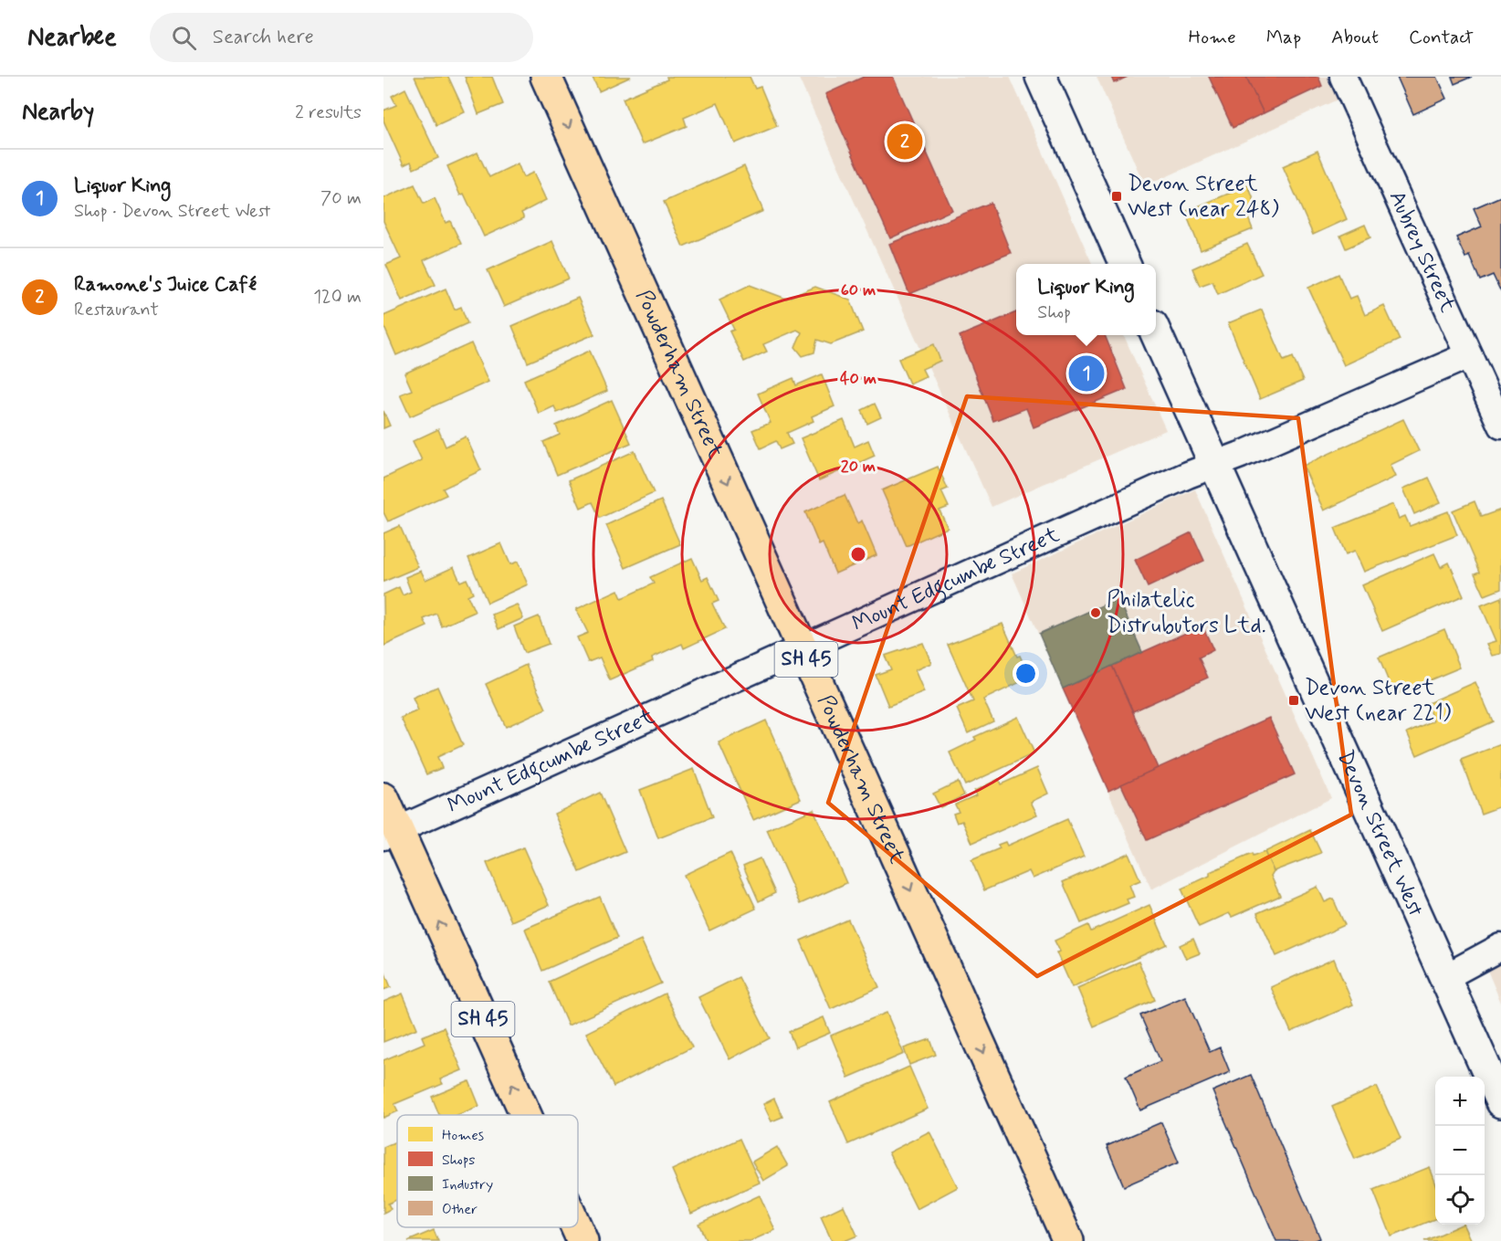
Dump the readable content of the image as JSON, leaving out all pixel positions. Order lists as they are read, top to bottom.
{
  "streets": {
    "main road": ["Powderham Street", "SH 45"],
    "street": ["Aubrey Street", "Mount Edgcumbe Street", "Devon Street West"]
  },
  "crossings": [
    ["Aubrey Street", "Mount Edgcumbe Street"],
    ["Powderham Street", "Mount Edgcumbe Street"],
    ["Mount Edgcumbe Street", "SH 45"],
    ["Mount Edgcumbe Street", "Devon Street West"]
  ],
  "one_way": ["Powderham Street"],
  "places": {
    "transit": ["Devon Street West (near 248)", "Devon Street West (near 221)"],
    "other": ["Philatelic Distrubutors Ltd."]
  },
  "legend": [
    "Homes",
    "Shops",
    "Industry",
    "Other"
  ],
  "page": {
    "header": "Nearbee",
    "search": "Search here",
    "nav": [
      "Home",
      "Map",
      "About",
      "Contact"
    ],
    "heading": ["Nearby", "2 results"],
    "pins": ["2", "1"],
    "list": [
      {
        "mark": "1",
        "name": "Liquor King",
        "note": "Shop · Devon Street West",
        "value": "70 m"
      },
      {
        "mark": "2",
        "name": "Ramone's Juice Café",
        "note": "Restaurant",
        "value": "120 m"
      }
    ],
    "popup": ["Liquor King", "Shop"],
    "map_buttons": ["+", "−"]
  },
  "rings": ["60 m", "40 m", "20 m"]
}
